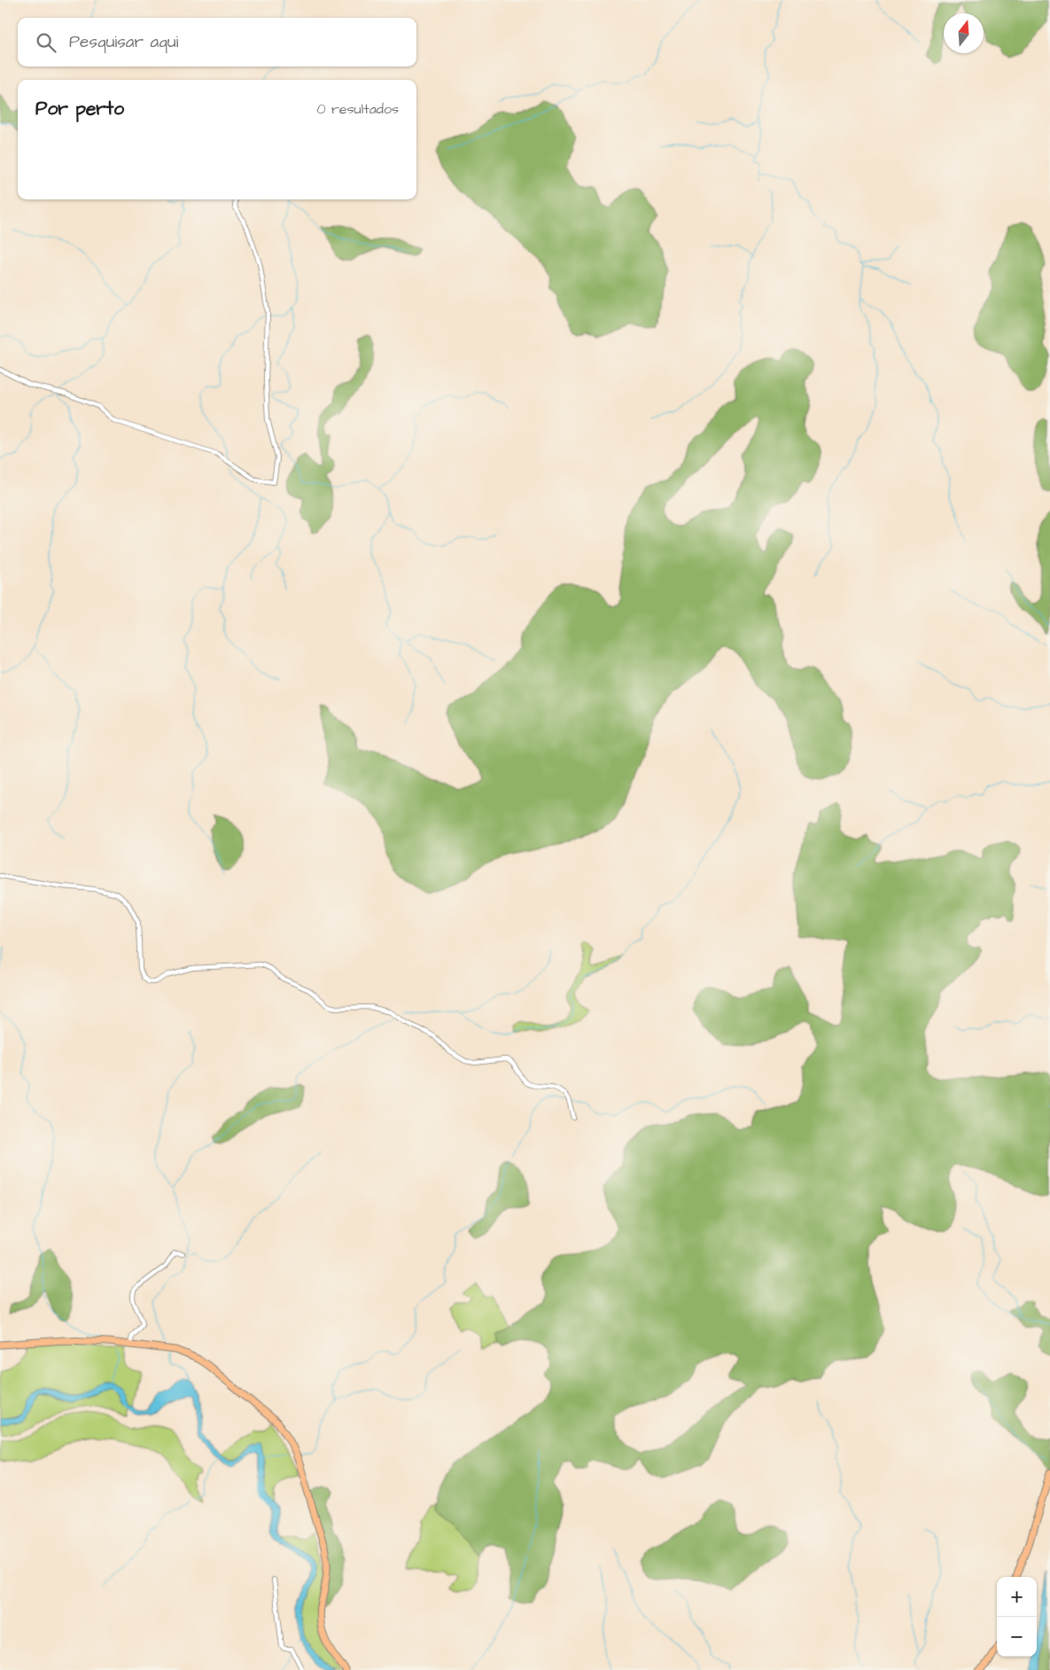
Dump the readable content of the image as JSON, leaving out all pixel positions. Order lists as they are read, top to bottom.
{
  "north": "top",
  "page": {
    "search": "Pesquisar aqui",
    "heading": ["Por perto", "0 resultados"],
    "map_buttons": ["+", "−"]
  }
}
